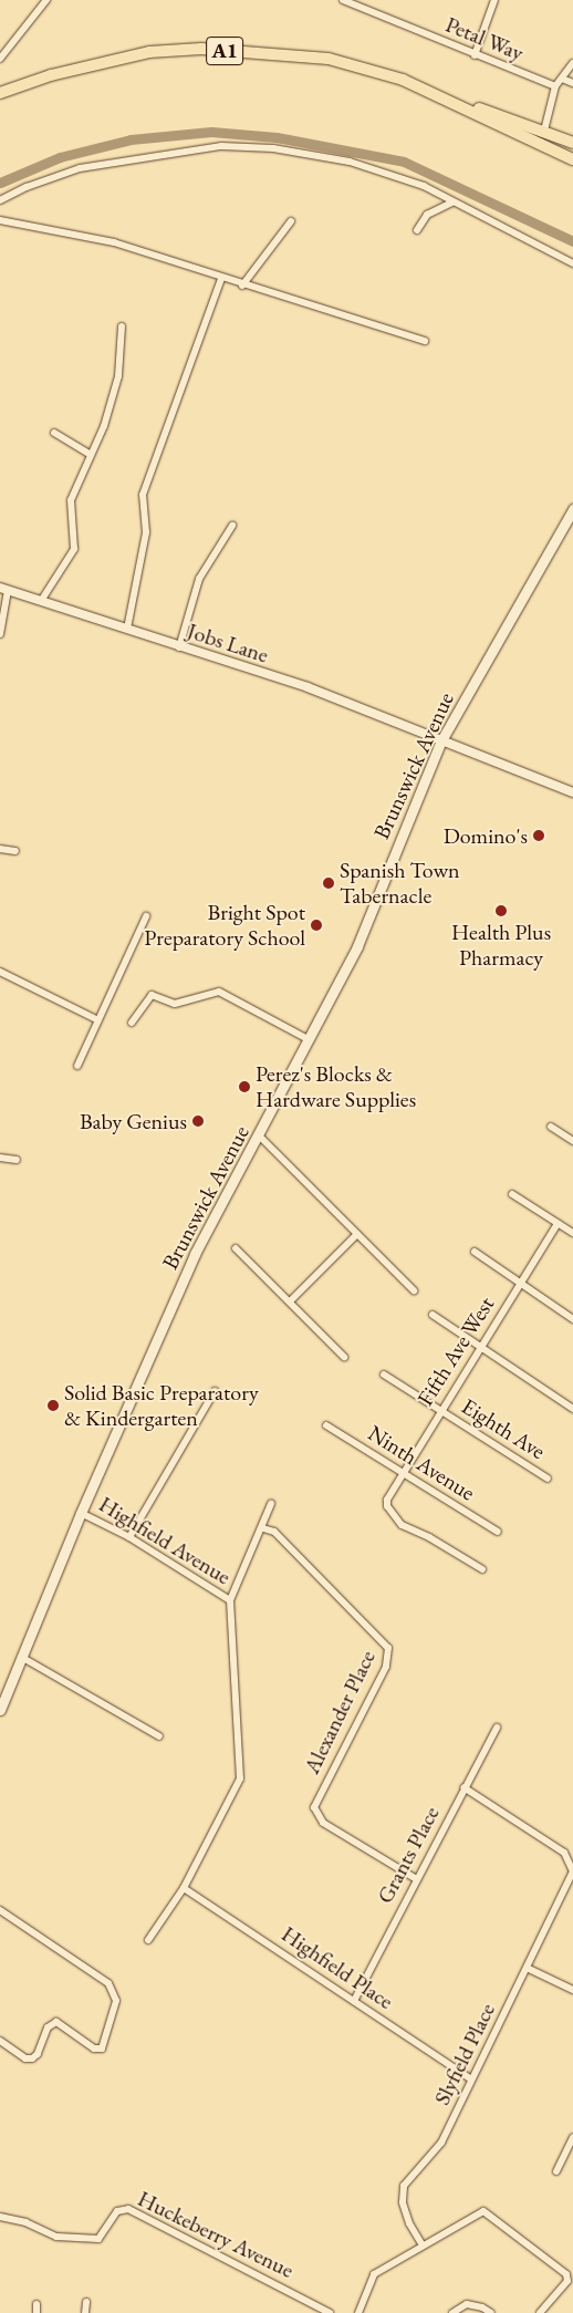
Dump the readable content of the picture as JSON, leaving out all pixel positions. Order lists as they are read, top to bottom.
{
  "streets": {
    "main road": ["A1", "Brunswick Avenue"],
    "street": [
      "Petal Way",
      "Jobs Lane",
      "Fifth Ave West",
      "Eighth Ave",
      "Ninth Avenue",
      "Highfield Avenue",
      "Alexander Place",
      "Grants Place",
      "Highfield Place",
      "Slyfield Place",
      "Huckeberry Avenue"
    ]
  },
  "crossings": [
    ["Jobs Lane", "Brunswick Avenue"],
    ["Brunswick Avenue", "Highfield Avenue"],
    ["Fifth Ave West", "Eighth Ave"],
    ["Fifth Ave West", "Ninth Avenue"],
    ["Alexander Place", "Grants Place"],
    ["Grants Place", "Highfield Place"],
    ["Highfield Place", "Slyfield Place"]
  ],
  "places": [
    "Domino's",
    "Spanish Town Tabernacle",
    "Health Plus Pharmacy",
    "Bright Spot Preparatory School",
    "Perez's Blocks & Hardware Supplies",
    "Baby Genius",
    "Solid Basic Preparatory & Kindergarten"
  ]
}
